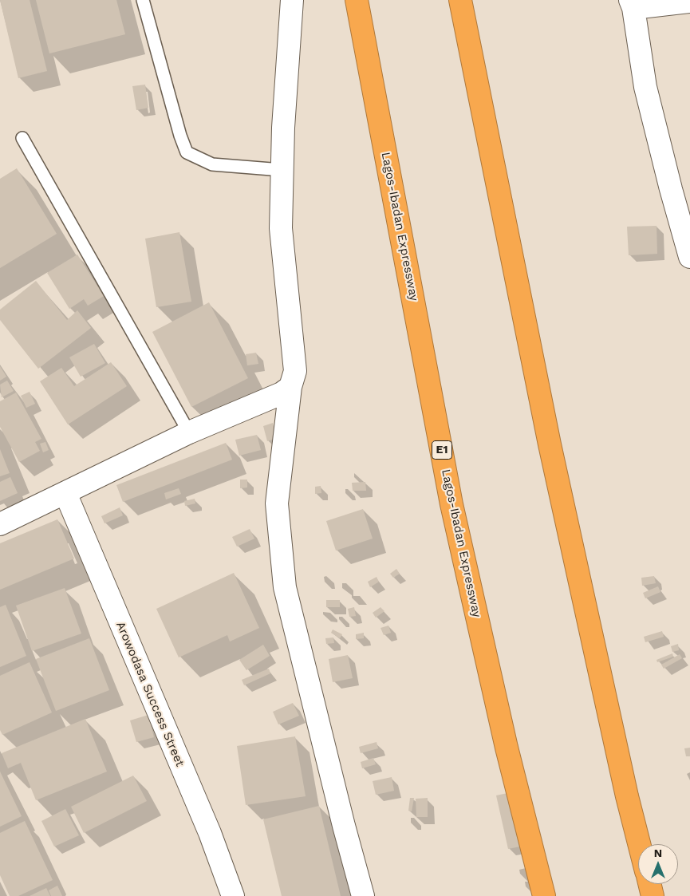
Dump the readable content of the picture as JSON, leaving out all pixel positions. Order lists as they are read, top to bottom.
{
  "streets": {
    "highway": ["Lagos-Ibadan Expressway", "E1"],
    "street": ["Arowodasa Success Street"]
  },
  "north": "top"
}
